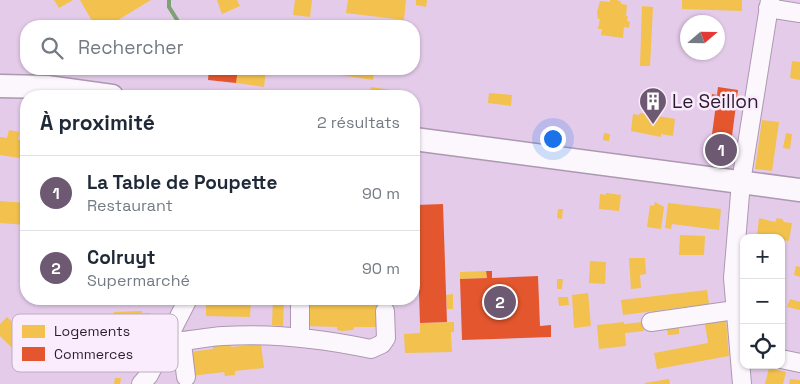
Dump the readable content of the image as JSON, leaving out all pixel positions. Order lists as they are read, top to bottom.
{
  "places": {
    "building": ["Le Seillon"]
  },
  "legend": ["Logements", "Commerces"],
  "north": "right",
  "page": {
    "search": "Rechercher",
    "heading": ["À proximité", "2 résultats"],
    "pins": ["1", "2"],
    "list": [
      {
        "mark": "1",
        "name": "La Table de Poupette",
        "note": "Restaurant",
        "value": "90 m"
      },
      {
        "mark": "2",
        "name": "Colruyt",
        "note": "Supermarché",
        "value": "90 m"
      }
    ],
    "map_buttons": ["+", "−"]
  }
}
